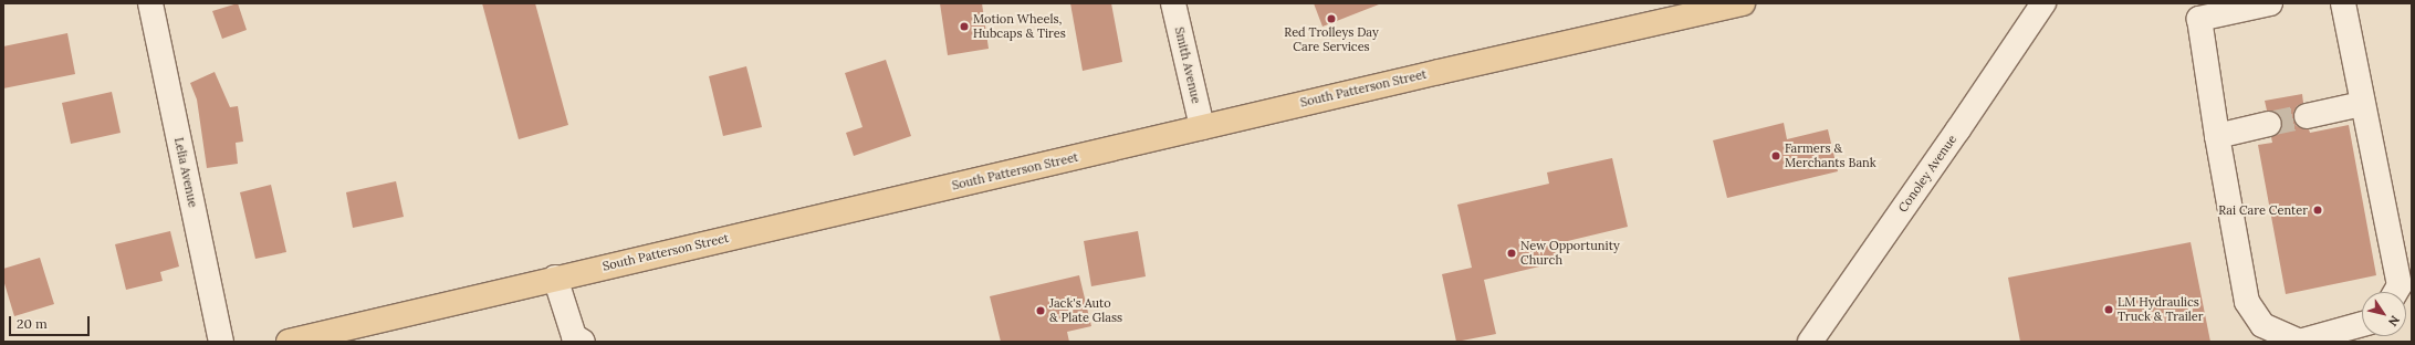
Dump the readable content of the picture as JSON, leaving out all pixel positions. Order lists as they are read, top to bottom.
{
  "streets": {
    "main road": ["South Patterson Street"],
    "street": ["Smith Avenue", "Lelia Avenue", "Conoley Avenue"]
  },
  "crossings": [
    ["Smith Avenue", "South Patterson Street"]
  ],
  "places": [
    "Red Trolleys Day Care Services",
    "Motion Wheels, Hubcaps & Tires",
    "Farmers & Merchants Bank",
    "Rai Care Center",
    "New Opportunity Church",
    "LM Hydraulics Truck & Trailer",
    "Jack's Auto & Plate Glass"
  ],
  "scale_bar": "20 m",
  "north": "bottom right"
}
